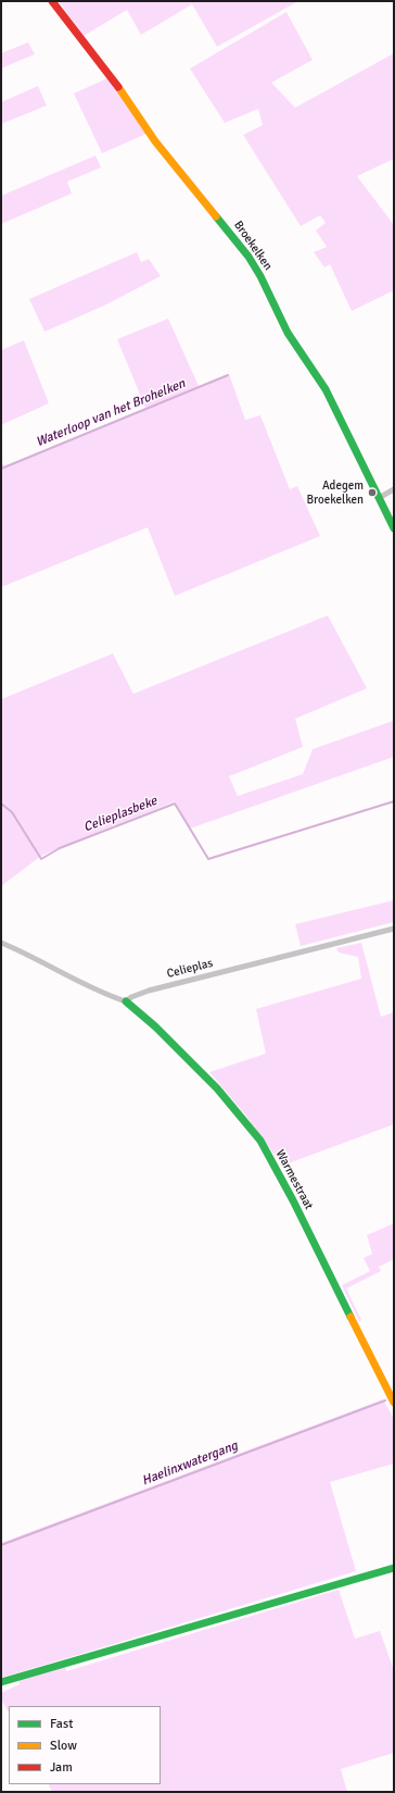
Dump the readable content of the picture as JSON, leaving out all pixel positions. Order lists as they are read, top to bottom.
{
  "streets": {
    "street": ["Broekelken", "Celieplas", "Warmestraat"]
  },
  "crossings": [
    ["Celieplas", "Warmestraat"]
  ],
  "water": ["Waterloop van het Brohelken", "Celieplasbeke", "Haelinxwatergang"],
  "places": ["Adegem Broekelken"],
  "legend": ["Fast", "Slow", "Jam"]
}
